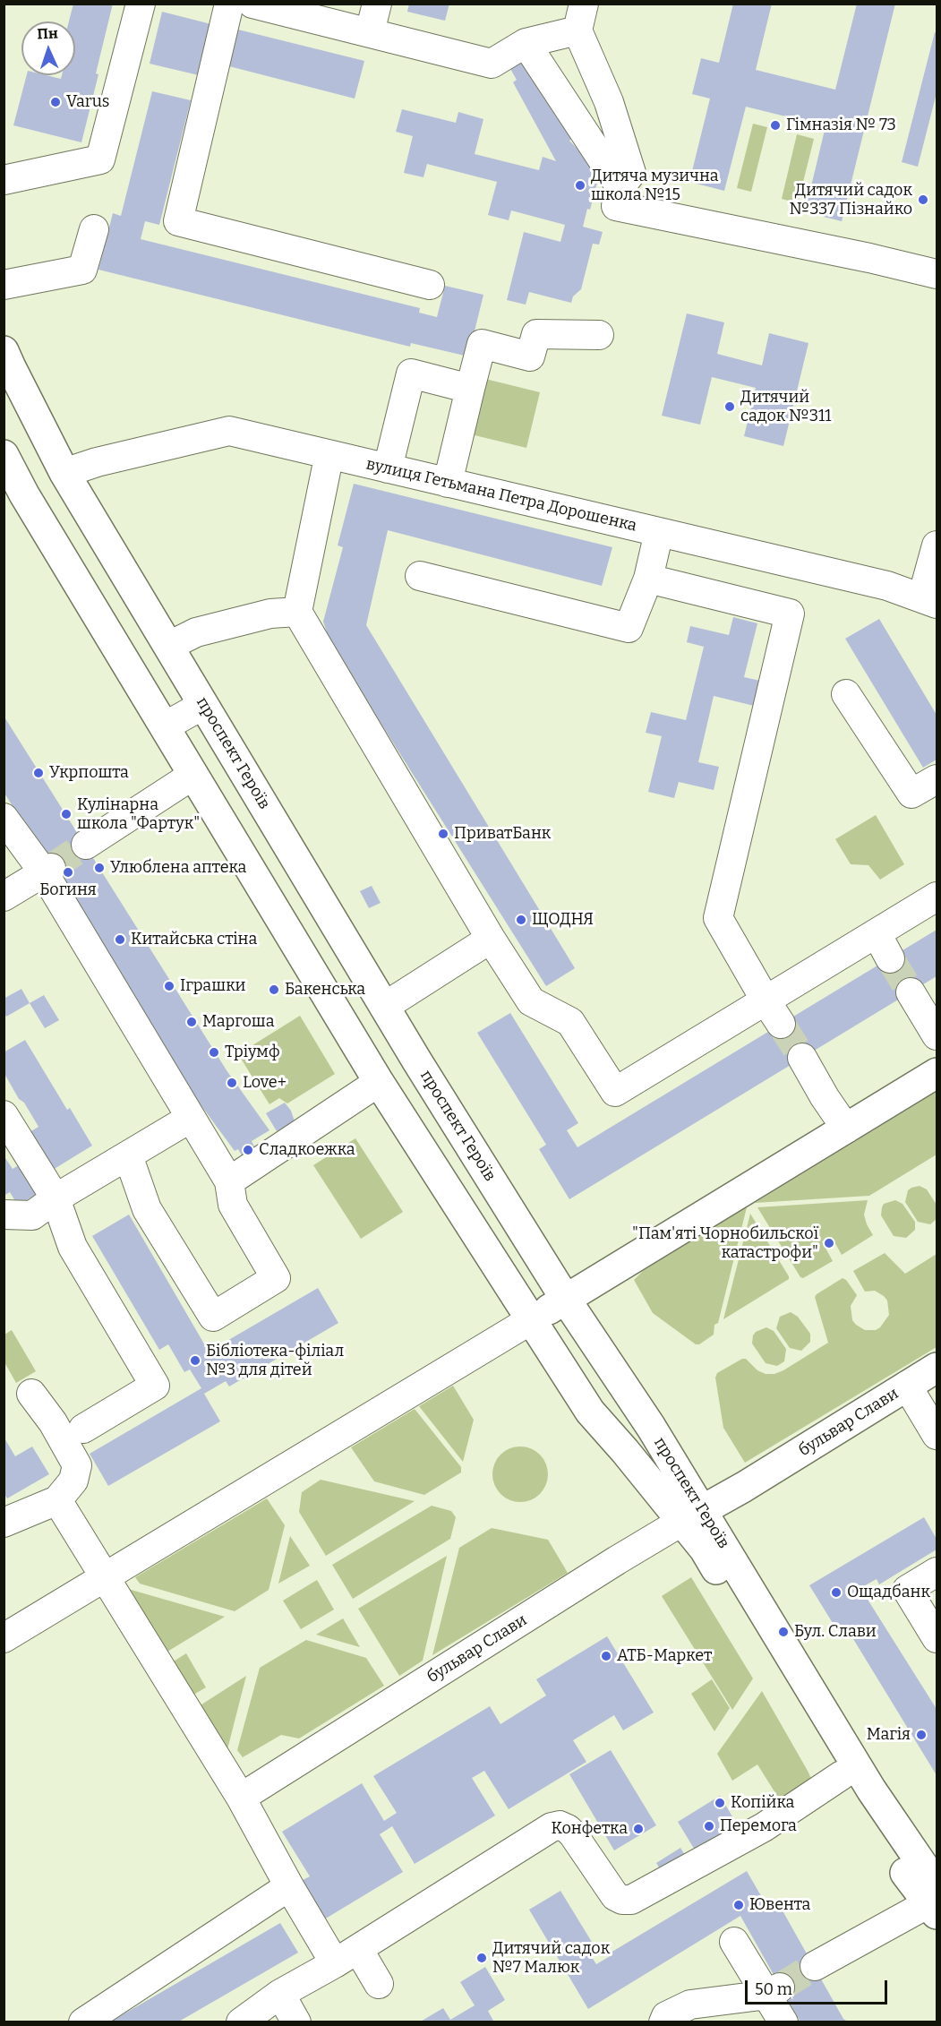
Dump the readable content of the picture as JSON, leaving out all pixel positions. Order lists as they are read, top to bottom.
{
  "streets": {
    "main road": ["проспект Героїв", "бульвар Слави"],
    "street": ["вулиця Гетьмана Петра Дорошенка"]
  },
  "crossings": [
    ["вулиця Гетьмана Петра Дорошенка", "проспект Героїв"],
    ["проспект Героїв", "бульвар Слави"]
  ],
  "places": [
    "Varus",
    "Гімназія № 73",
    "Дитяча музична школа №15",
    "Дитячий садок №337 Пізнайко",
    "Дитячий садок №311",
    "Укрпошта",
    "Кулінарна школа \"Фартук\"",
    "ПриватБанк",
    "Улюблена аптека",
    "Богиня",
    "ЩОДНЯ",
    "Китайська стіна",
    "Іграшки",
    "Бакенська",
    "Маргоша",
    "Тріумф",
    "Love+",
    "Сладкоежка",
    "\"Пам'яті Чорнобильскої катастрофи\"",
    "Бібліотека-філіал №3 для дітей",
    "Ощадбанк",
    "Бул. Слави",
    "АТБ-Маркет",
    "Магія",
    "Копійка",
    "Перемога",
    "Конфетка",
    "Ювента",
    "Дитячий садок №7 Малюк"
  ],
  "scale_bar": "50 m",
  "north": "top"
}
